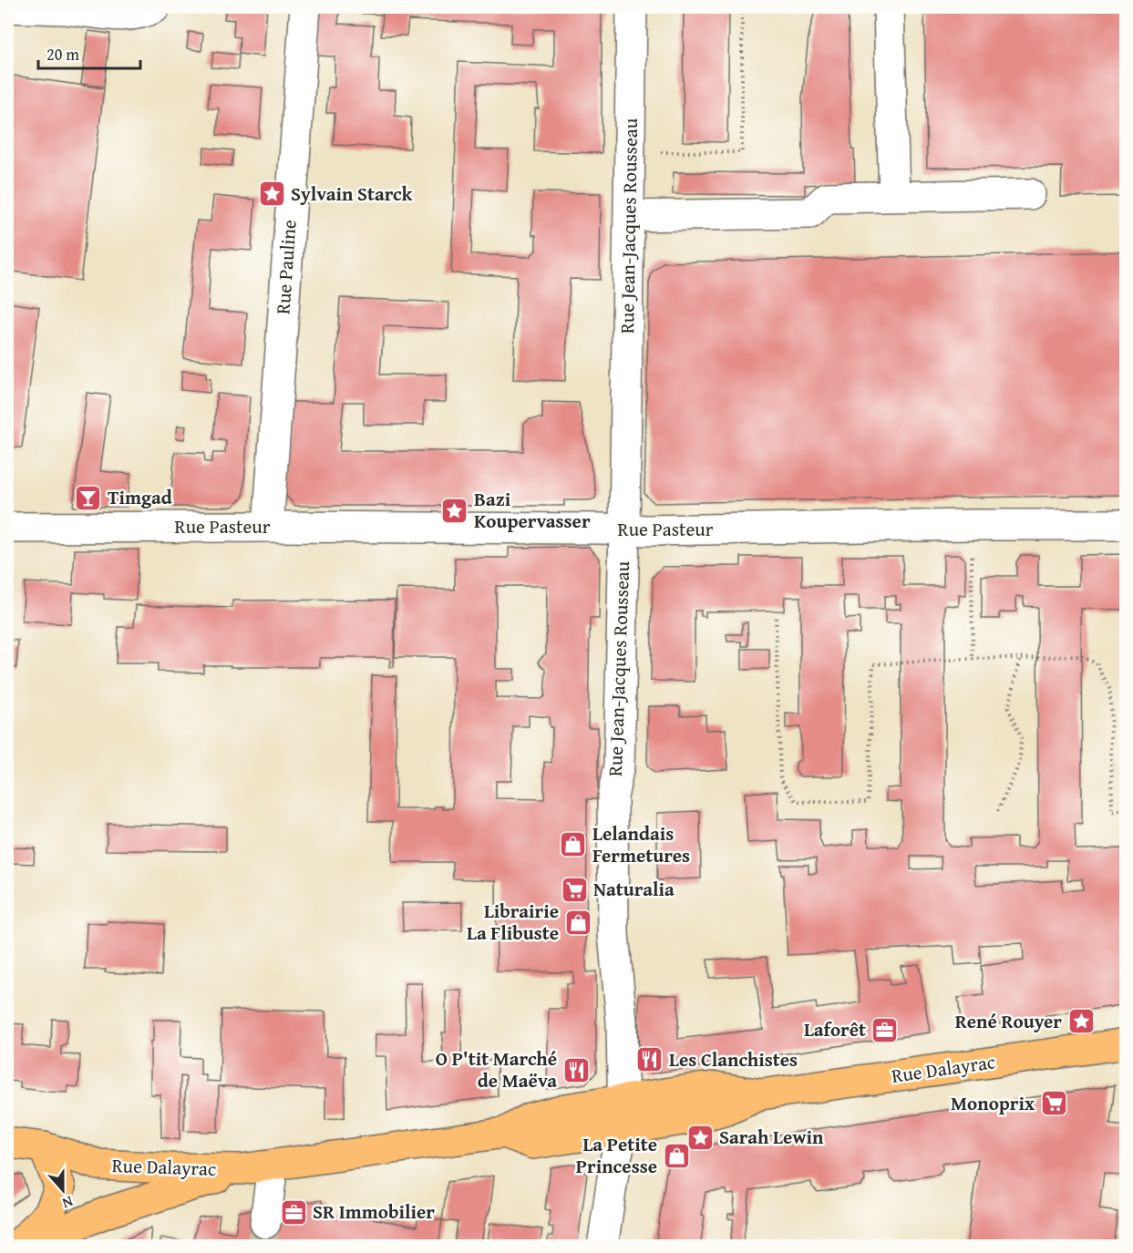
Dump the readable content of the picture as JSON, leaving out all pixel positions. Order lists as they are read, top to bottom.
{
  "streets": {
    "main road": ["Rue Dalayrac"],
    "street": ["Rue Jean-Jacques Rousseau", "Rue Pauline", "Rue Pasteur"]
  },
  "crossings": [
    ["Rue Jean-Jacques Rousseau", "Rue Pasteur"],
    ["Rue Jean-Jacques Rousseau", "Rue Dalayrac"],
    ["Rue Pauline", "Rue Pasteur"]
  ],
  "places": {
    "place": [
      "Sylvain Starck",
      "Bazi Koupervasser",
      "René Rouyer",
      "Sarah Lewin"
    ],
    "bar": ["Timgad"],
    "shop": ["Lelandais Fermetures", "Librairie La Flibuste", "La Petite Princesse"],
    "supermarket": ["Naturalia", "Monoprix"],
    "office": ["Laforêt", "SR Immobilier"],
    "restaurant": ["Les Clanchistes", "O P'tit Marché de Maëva"]
  },
  "scale_bar": "20 m",
  "north": "bottom"
}
